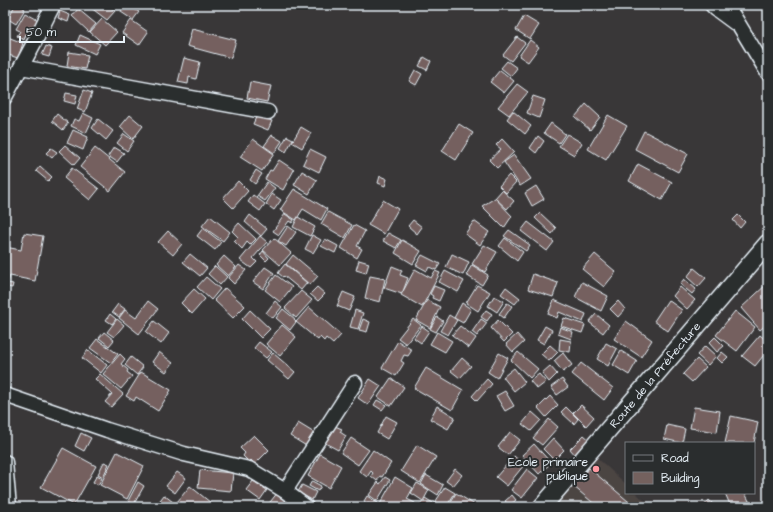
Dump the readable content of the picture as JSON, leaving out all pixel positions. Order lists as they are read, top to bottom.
{
  "streets": {
    "street": ["Route de la Préfecture"]
  },
  "places": ["Ecole primaire publique"],
  "legend": ["Road", "Building"],
  "scale_bar": "50 m"
}
